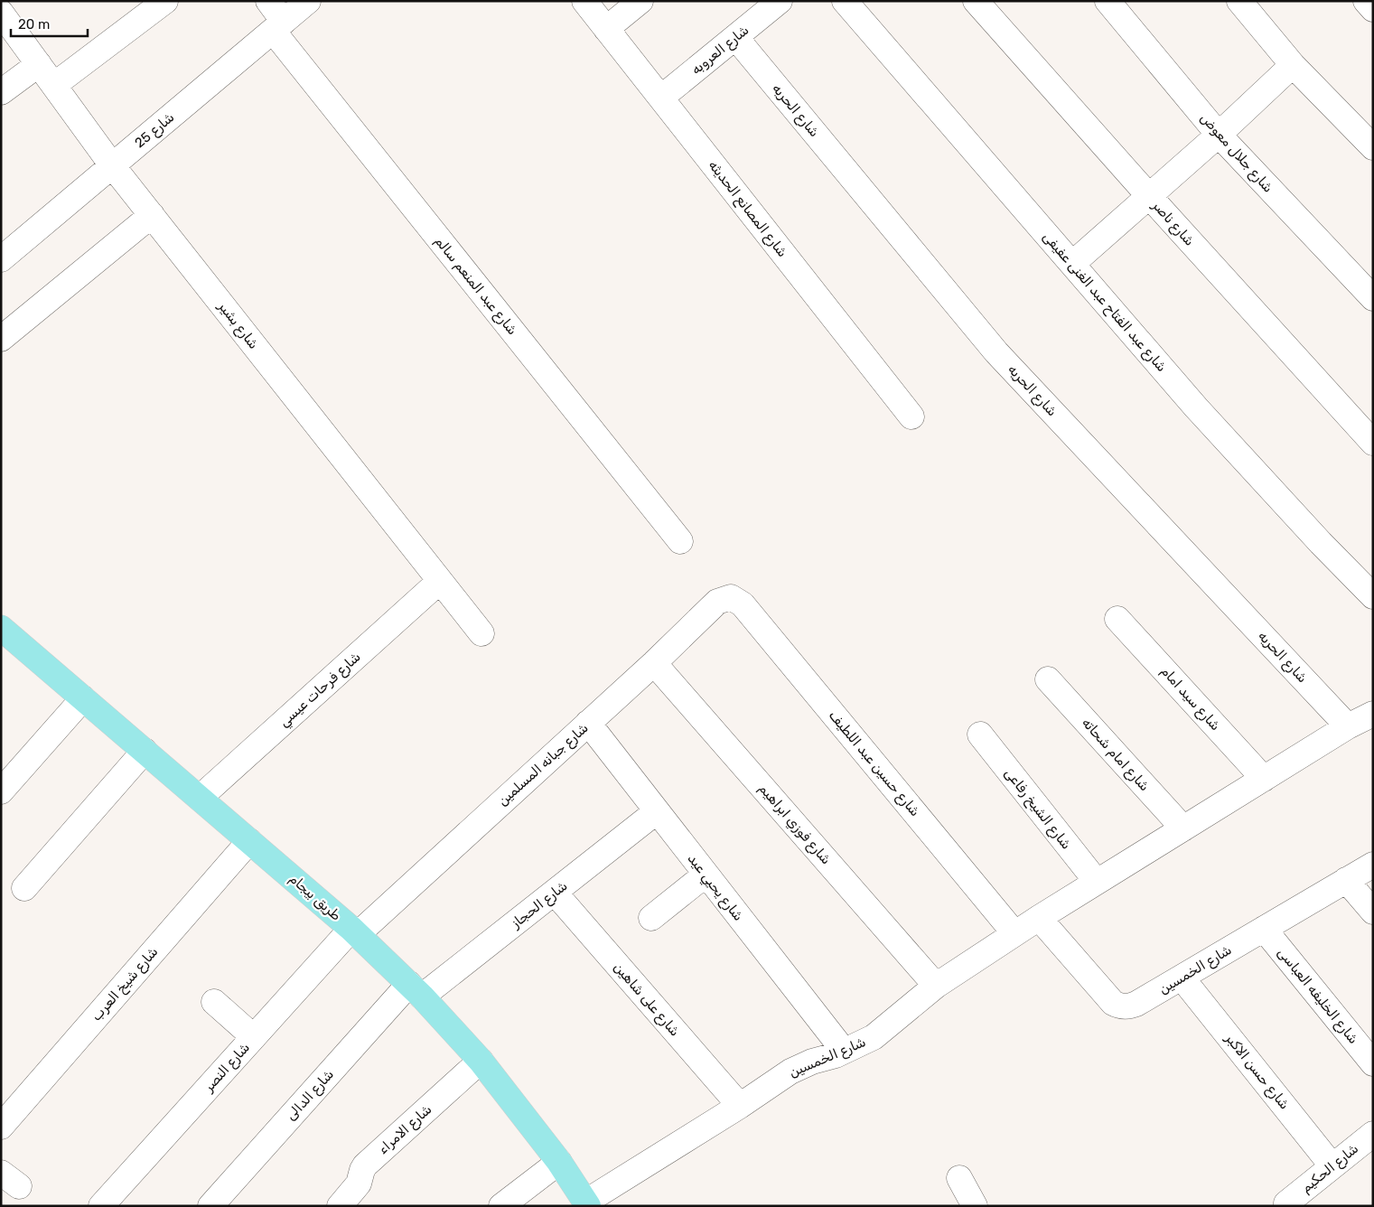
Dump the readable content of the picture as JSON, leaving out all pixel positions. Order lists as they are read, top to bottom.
{
  "streets": {
    "main road": ["طريق بيجام"],
    "street": [
      "شارع العروبه",
      "شارع الحريه",
      "شارع 25",
      "شارع جلال معوض",
      "شارع المصانع الحديثه",
      "شارع ناصر",
      "شارع عبد المنعم سالم",
      "شارع عبد الفتاح عبد الغنى عفيفى",
      "شارع بشير",
      "شارع فرحات عيسي",
      "شارع سيد امام",
      "شارع امام شحاته",
      "شارع حسين عبد اللطيف",
      "شارع جبانه المسلمين",
      "شارع الشيخ رفاعى",
      "شارع فوزي ابراهيم",
      "شارع يحيي عيد",
      "شارع الحجاز",
      "شارع الخمسين",
      "شارع شيخ العرب",
      "شارع الخليفه العباسى",
      "شارع على شاهين",
      "شارع النصر",
      "شارع حسن الاكبر",
      "شارع الدالى",
      "شارع الامراء",
      "شارع الحكيم"
    ]
  },
  "crossings": [
    ["شارع العروبه", "شارع الحريه"],
    ["شارع العروبه", "شارع المصانع الحديثه"],
    ["شارع الحريه", "شارع الخمسين"],
    ["شارع 25", "شارع عبد المنعم سالم"],
    ["شارع 25", "شارع بشير"],
    ["شارع بشير", "شارع فرحات عيسي"],
    ["شارع فرحات عيسي", "طريق بيجام"],
    ["شارع سيد امام", "شارع الخمسين"],
    ["شارع امام شحاته", "شارع الخمسين"],
    ["شارع حسين عبد اللطيف", "شارع جبانه المسلمين"],
    ["شارع حسين عبد اللطيف", "شارع الخمسين"],
    ["شارع جبانه المسلمين", "شارع فوزي ابراهيم"],
    ["شارع جبانه المسلمين", "شارع يحيي عيد"],
    ["شارع جبانه المسلمين", "طريق بيجام"],
    ["شارع جبانه المسلمين", "شارع النصر"],
    ["شارع الشيخ رفاعى", "شارع الخمسين"],
    ["شارع فوزي ابراهيم", "شارع الخمسين"],
    ["شارع يحيي عيد", "شارع الحجاز"],
    ["شارع يحيي عيد", "شارع الخمسين"],
    ["طريق بيجام", "شارع الحجاز"],
    ["طريق بيجام", "شارع الخمسين"],
    ["طريق بيجام", "شارع شيخ العرب"],
    ["طريق بيجام", "شارع النصر"],
    ["طريق بيجام", "شارع الدالى"],
    ["طريق بيجام", "شارع الامراء"],
    ["شارع الحجاز", "شارع على شاهين"],
    ["شارع الحجاز", "شارع الدالى"],
    ["شارع الخمسين", "شارع الخليفه العباسى"],
    ["شارع الخمسين", "شارع على شاهين"],
    ["شارع الخمسين", "شارع حسن الاكبر"],
    ["شارع حسن الاكبر", "شارع الحكيم"]
  ],
  "scale_bar": "20 m"
}
